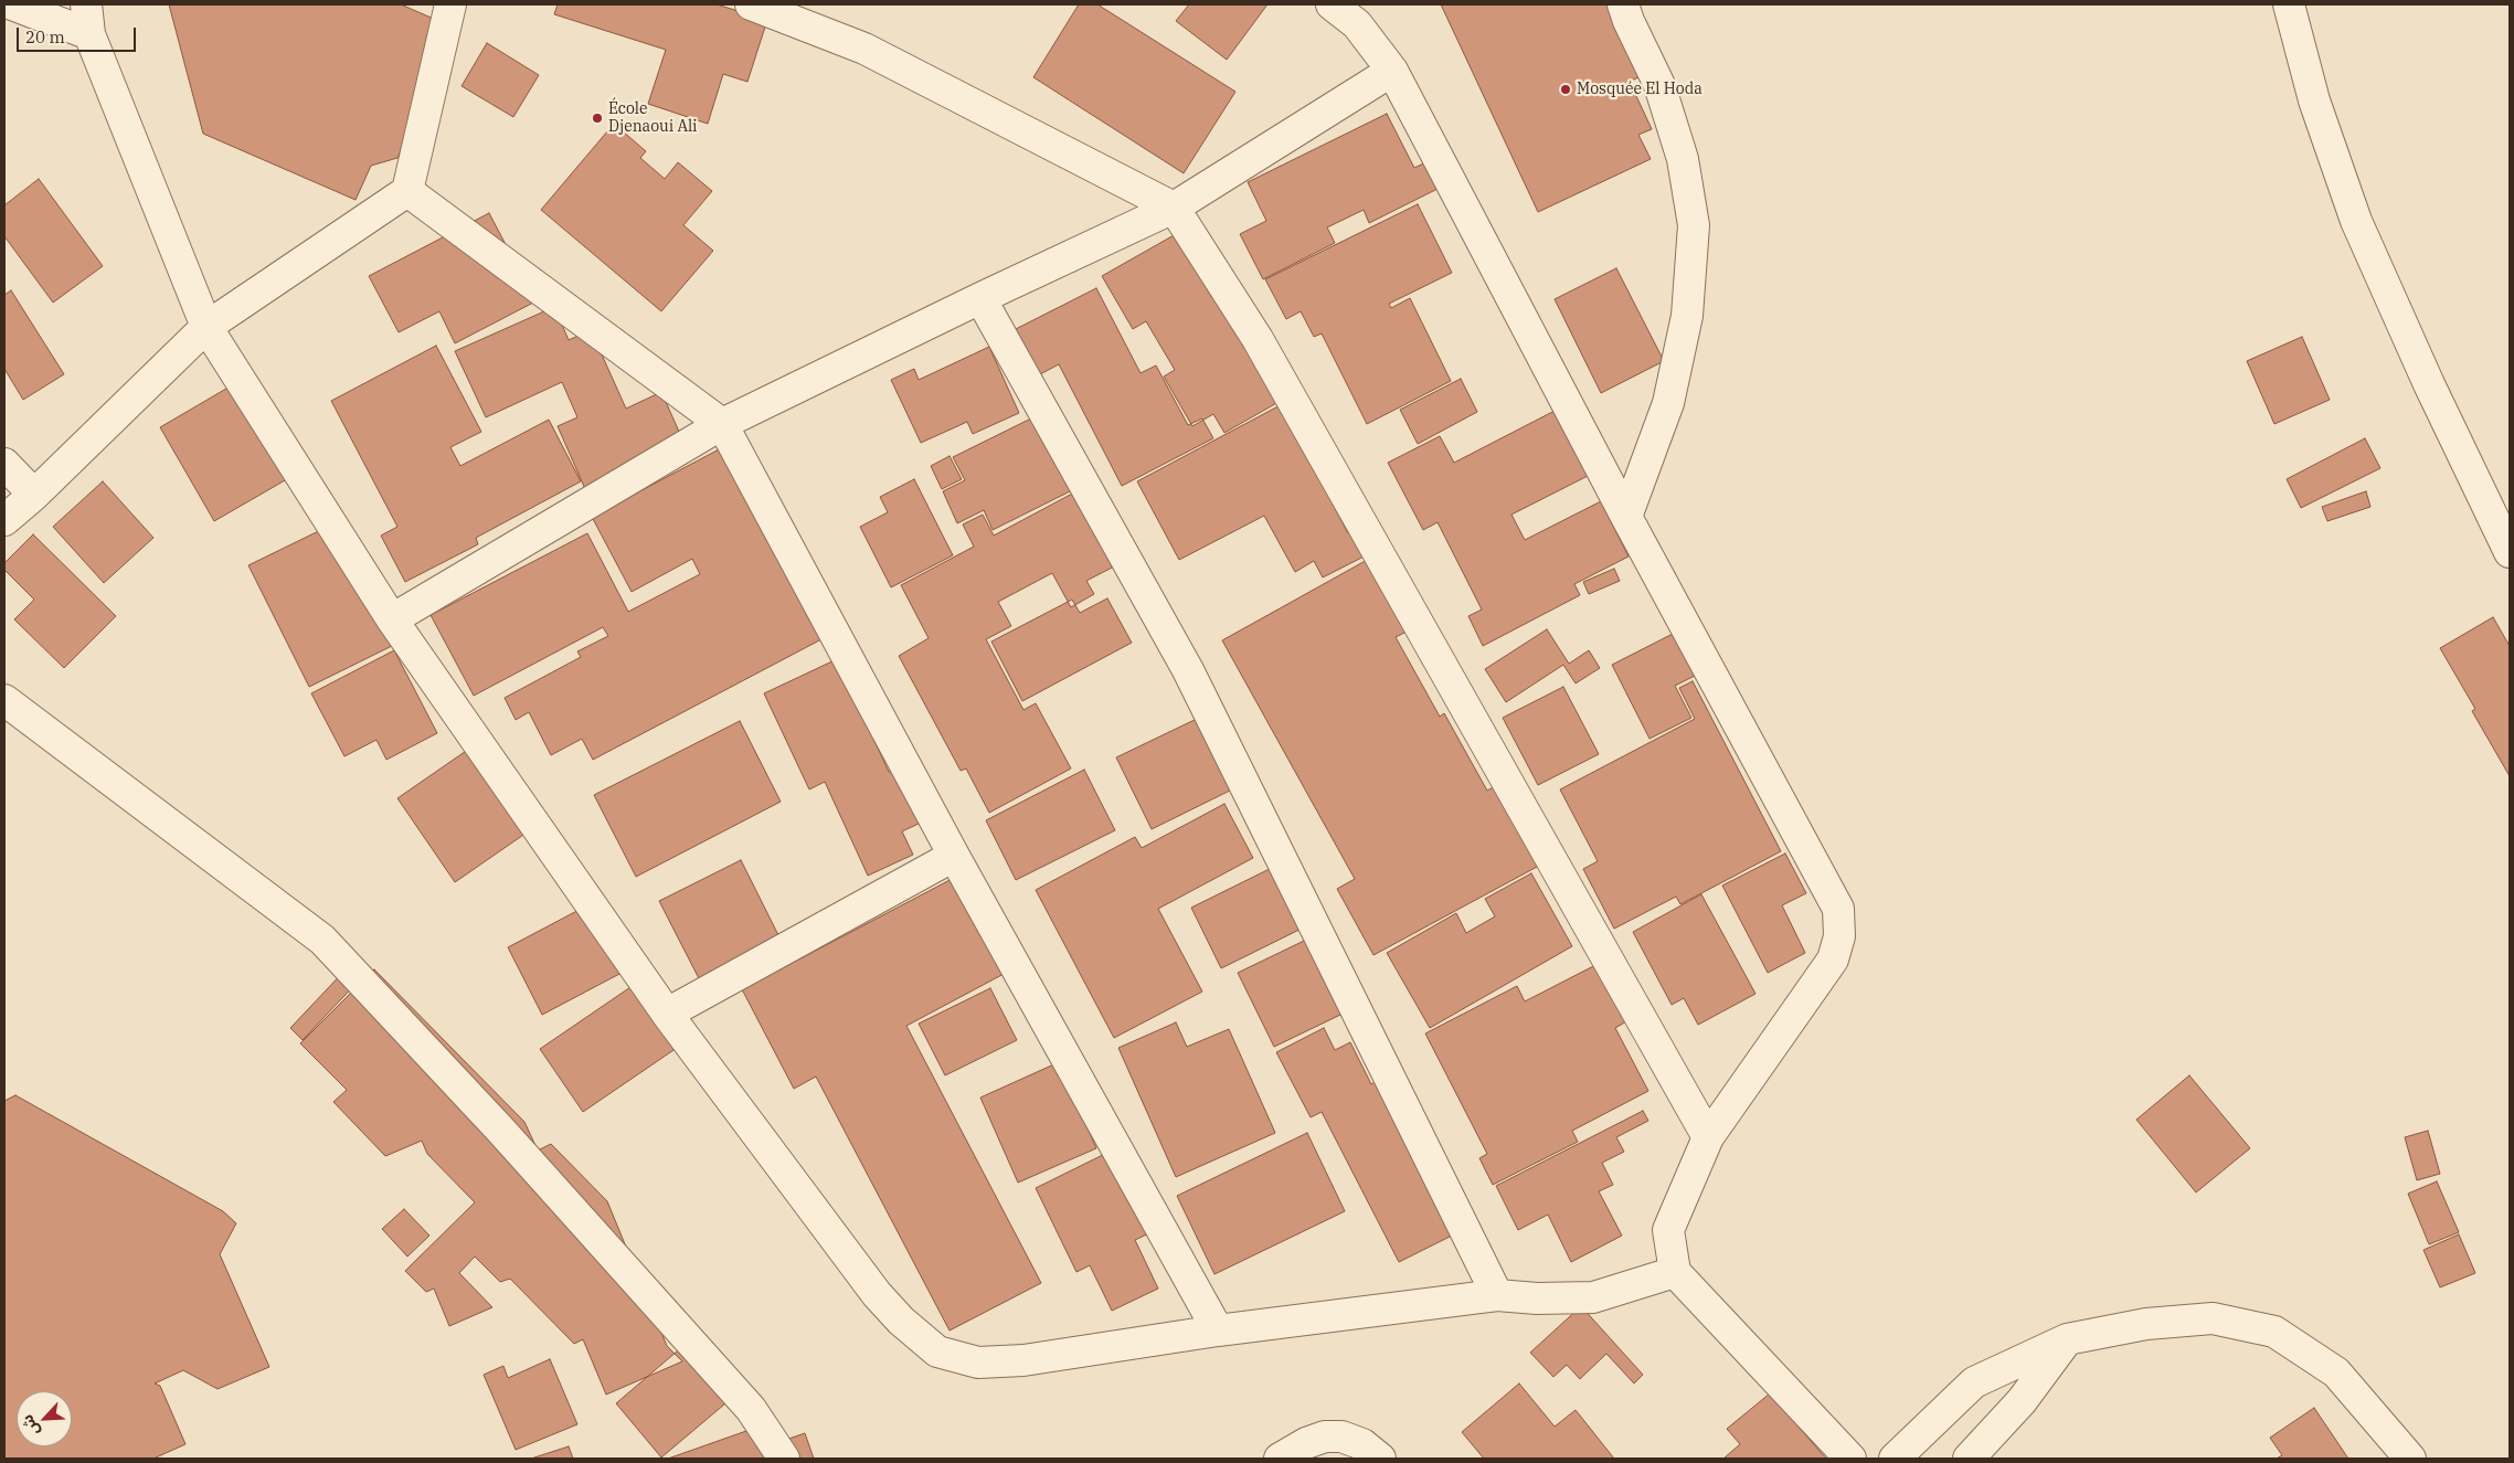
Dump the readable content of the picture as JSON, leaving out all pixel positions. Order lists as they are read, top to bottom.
{
  "places": ["Mosquée El Hoda", "École Djenaoui Ali"],
  "scale_bar": "20 m",
  "north": "bottom left"
}
